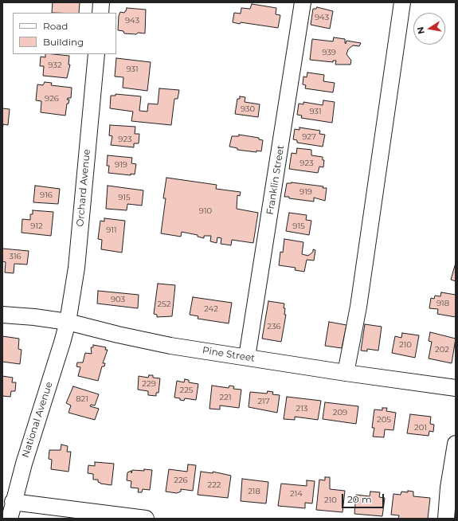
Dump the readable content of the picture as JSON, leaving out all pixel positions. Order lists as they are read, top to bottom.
{
  "streets": {
    "street": [
      "Franklin Street",
      "Orchard Avenue",
      "Pine Street",
      "National Avenue"
    ]
  },
  "crossings": [
    ["Franklin Street", "Pine Street"],
    ["Orchard Avenue", "Pine Street"],
    ["Orchard Avenue", "National Avenue"],
    ["Pine Street", "National Avenue"]
  ],
  "house_numbers": [
    "943",
    "943",
    "939",
    "932",
    "931",
    "926",
    "930",
    "931",
    "927",
    "923",
    "923",
    "919",
    "919",
    "916",
    "915",
    "910",
    "912",
    "915",
    "911",
    "316",
    "903",
    "918",
    "252",
    "242",
    "236",
    "210",
    "202",
    "229",
    "225",
    "221",
    "821",
    "217",
    "213",
    "209",
    "205",
    "201",
    "226",
    "222",
    "218",
    "214",
    "210"
  ],
  "legend": ["Road", "Building"],
  "scale_bar": "20 m",
  "north": "left"
}
